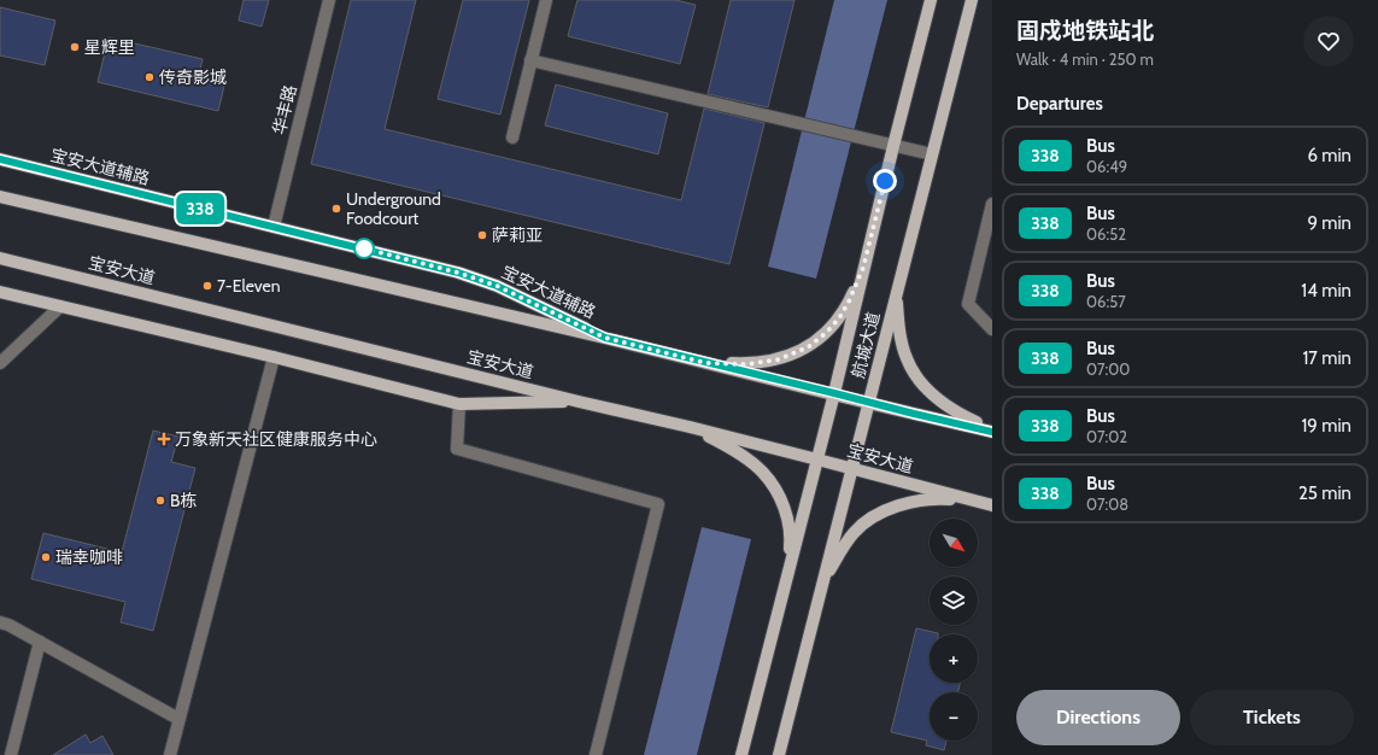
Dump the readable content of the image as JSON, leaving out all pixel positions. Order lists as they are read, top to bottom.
{
  "streets": {
    "main road": ["宝安大道辅路", "宝安大道", "航城大道"],
    "street": ["华丰路"]
  },
  "crossings": [
    ["华丰路", "宝安大道辅路"],
    ["宝安大道", "航城大道"]
  ],
  "places": {
    "other": [
      "星辉里",
      "传奇影城",
      "Underground Foodcourt",
      "萨莉亚",
      "7-Eleven",
      "B栋",
      "瑞幸咖啡"
    ],
    "health": ["万象新天社区健康服务中心"]
  },
  "lines": ["bus line 338"],
  "north": "bottom right",
  "page": {
    "on_map": "338",
    "heading": [
      ["固戍地铁站北", "Walk · 4 min · 250 m"],
      "Departures"
    ],
    "list": [
      {
        "mark": "338",
        "name": "Bus",
        "note": "06:49",
        "value": "6 min"
      },
      {
        "mark": "338",
        "name": "Bus",
        "note": "06:52",
        "value": "9 min"
      },
      {
        "mark": "338",
        "name": "Bus",
        "note": "06:57",
        "value": "14 min"
      },
      {
        "mark": "338",
        "name": "Bus",
        "note": "07:00",
        "value": "17 min"
      },
      {
        "mark": "338",
        "name": "Bus",
        "note": "07:02",
        "value": "19 min"
      },
      {
        "mark": "338",
        "name": "Bus",
        "note": "07:08",
        "value": "25 min"
      }
    ],
    "map_buttons": ["+", "−"],
    "buttons": ["Directions", "Tickets"]
  }
}
